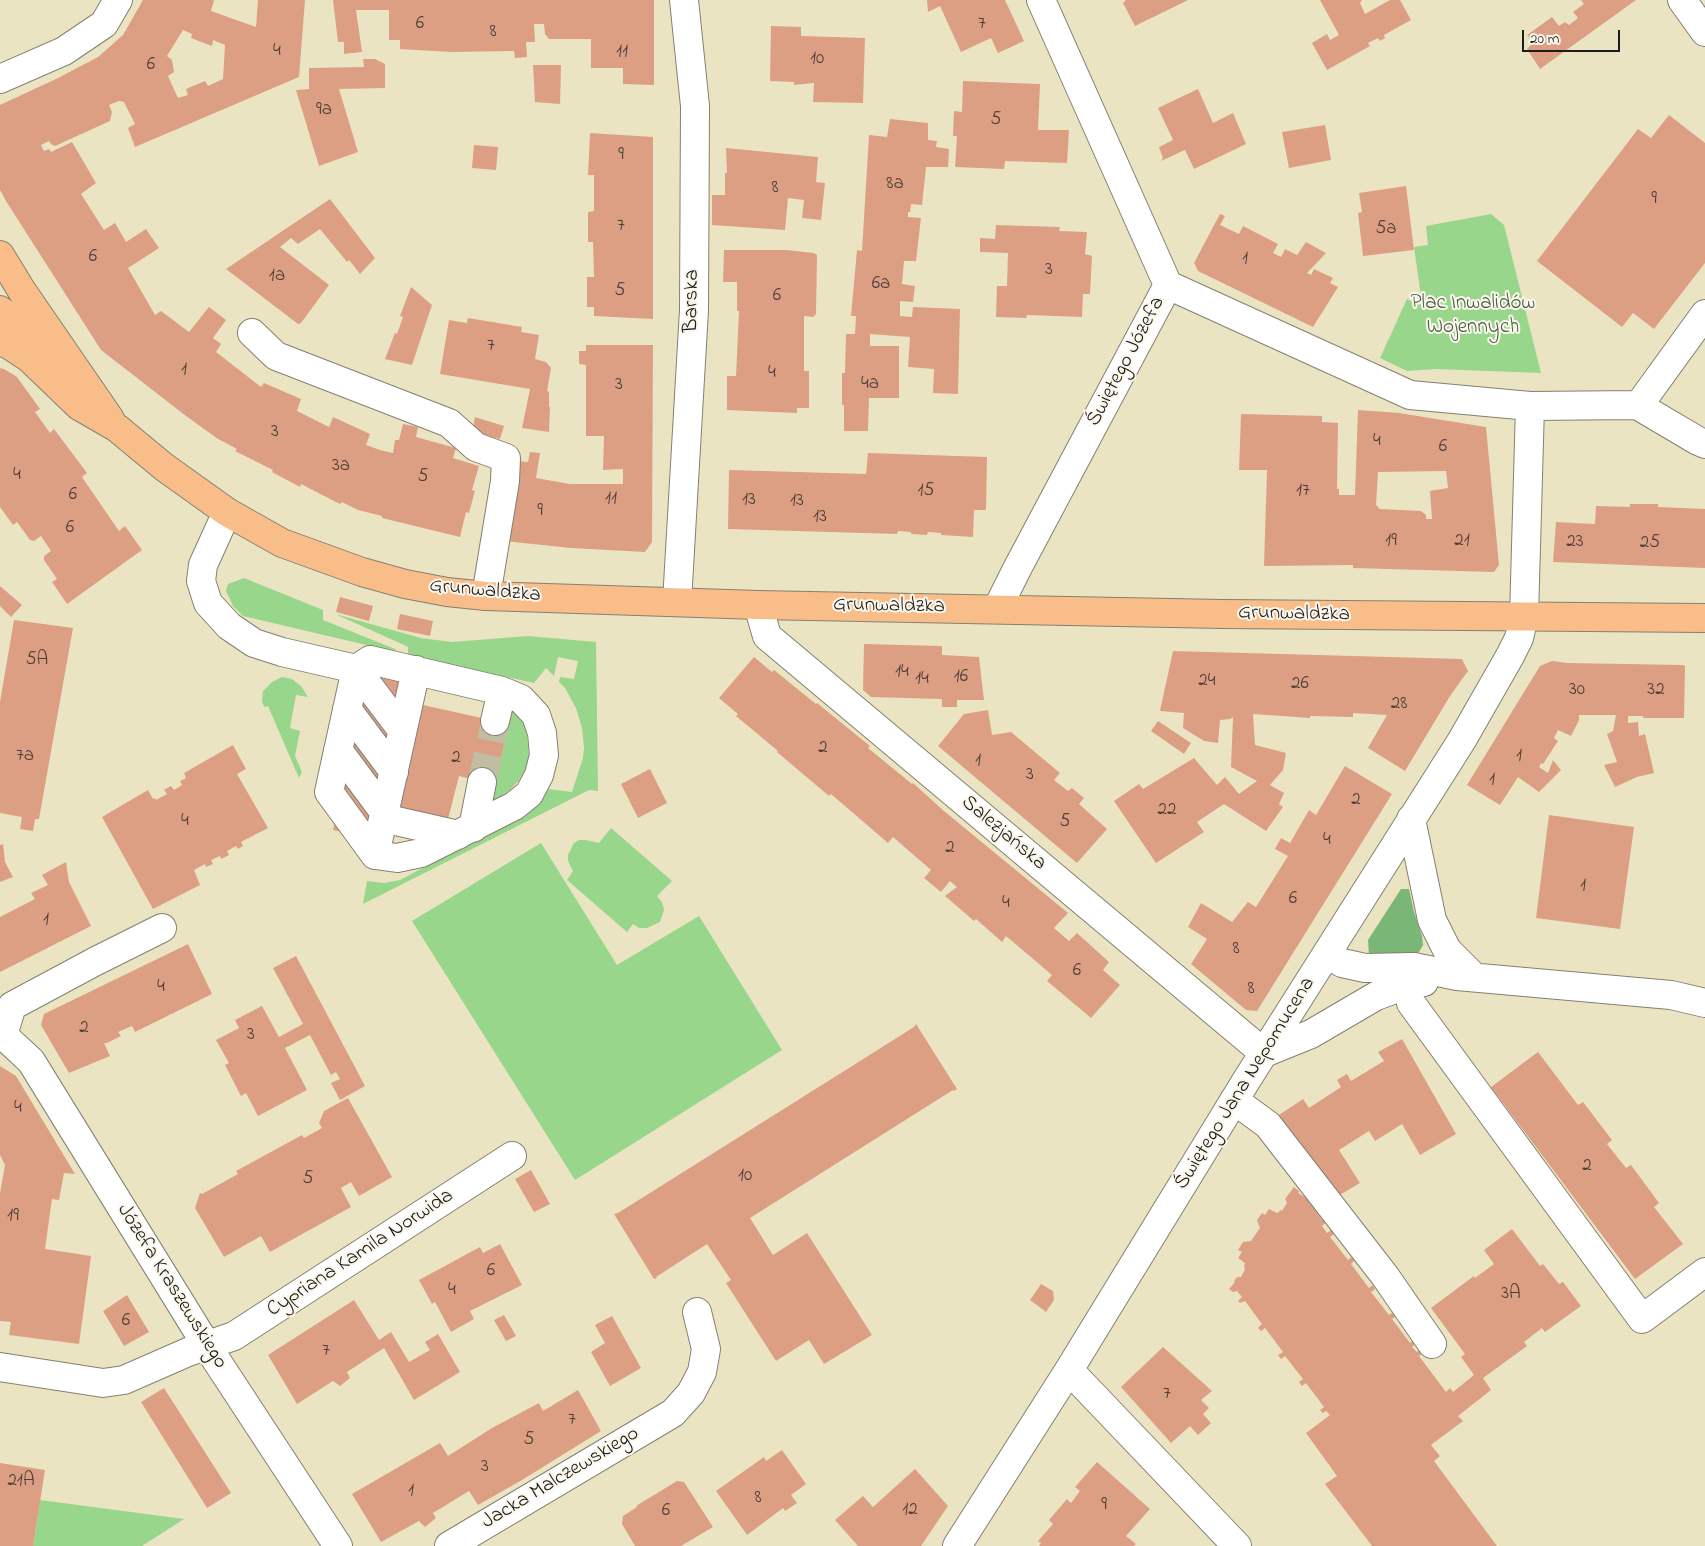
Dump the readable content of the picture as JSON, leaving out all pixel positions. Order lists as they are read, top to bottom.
{
  "streets": {
    "main road": ["Grunwaldzka"],
    "street": [
      "Barska",
      "Świętego Józefa",
      "Salezjańska",
      "Świętego Jana Nepomucena",
      "Cypriana Kamila Norwida",
      "Józefa Kraszewskiego",
      "Jacka Malczewskiego"
    ]
  },
  "crossings": [
    ["Barska", "Grunwaldzka"],
    ["Świętego Józefa", "Grunwaldzka"],
    ["Grunwaldzka", "Salezjańska"],
    ["Grunwaldzka", "Świętego Jana Nepomucena"],
    ["Salezjańska", "Świętego Jana Nepomucena"],
    ["Cypriana Kamila Norwida", "Józefa Kraszewskiego"]
  ],
  "parks": ["Plac Inwalidów Wojennych"],
  "house_numbers": [
    "6",
    "7",
    "8",
    "4",
    "11",
    "10",
    "6",
    "9a",
    "5",
    "9",
    "8a",
    "8",
    "9",
    "7",
    "5a",
    "6",
    "1",
    "3",
    "1a",
    "6a",
    "5",
    "6",
    "7",
    "1",
    "4",
    "4a",
    "3",
    "3",
    "4",
    "6",
    "3a",
    "4",
    "5",
    "15",
    "17",
    "6",
    "11",
    "13",
    "13",
    "9",
    "13",
    "6",
    "19",
    "21",
    "23",
    "25",
    "5A",
    "14",
    "16",
    "14",
    "24",
    "26",
    "30",
    "32",
    "28",
    "2",
    "7a",
    "1",
    "2",
    "1",
    "3",
    "1",
    "2",
    "22",
    "4",
    "5",
    "4",
    "2",
    "1",
    "6",
    "4",
    "1",
    "8",
    "6",
    "4",
    "8",
    "2",
    "3",
    "4",
    "2",
    "10",
    "5",
    "19",
    "6",
    "4",
    "3A",
    "6",
    "7",
    "7",
    "7",
    "5",
    "3",
    "21A",
    "1",
    "8",
    "9",
    "12",
    "6"
  ],
  "scale_bar": "20 m"
}
